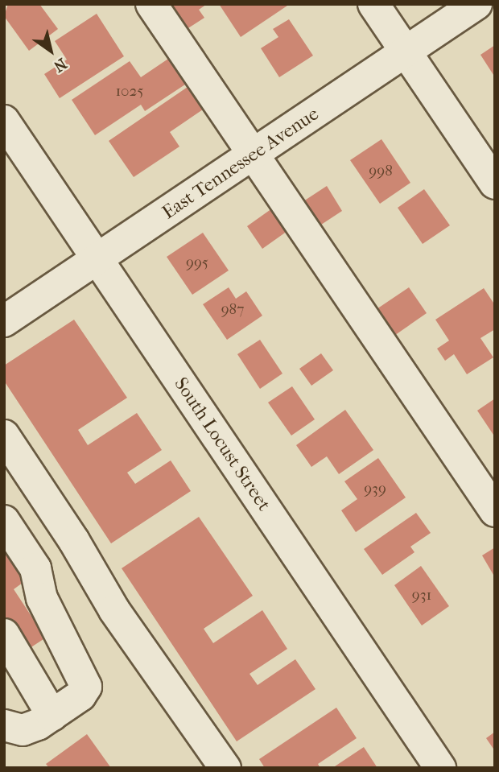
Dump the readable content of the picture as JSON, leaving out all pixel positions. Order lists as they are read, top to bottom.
{
  "streets": {
    "street": ["East Tennessee Avenue", "South Locust Street"]
  },
  "crossings": [
    ["East Tennessee Avenue", "South Locust Street"]
  ],
  "house_numbers": [
    "1025",
    "998",
    "995",
    "987",
    "939",
    "931"
  ],
  "north": "bottom right"
}
